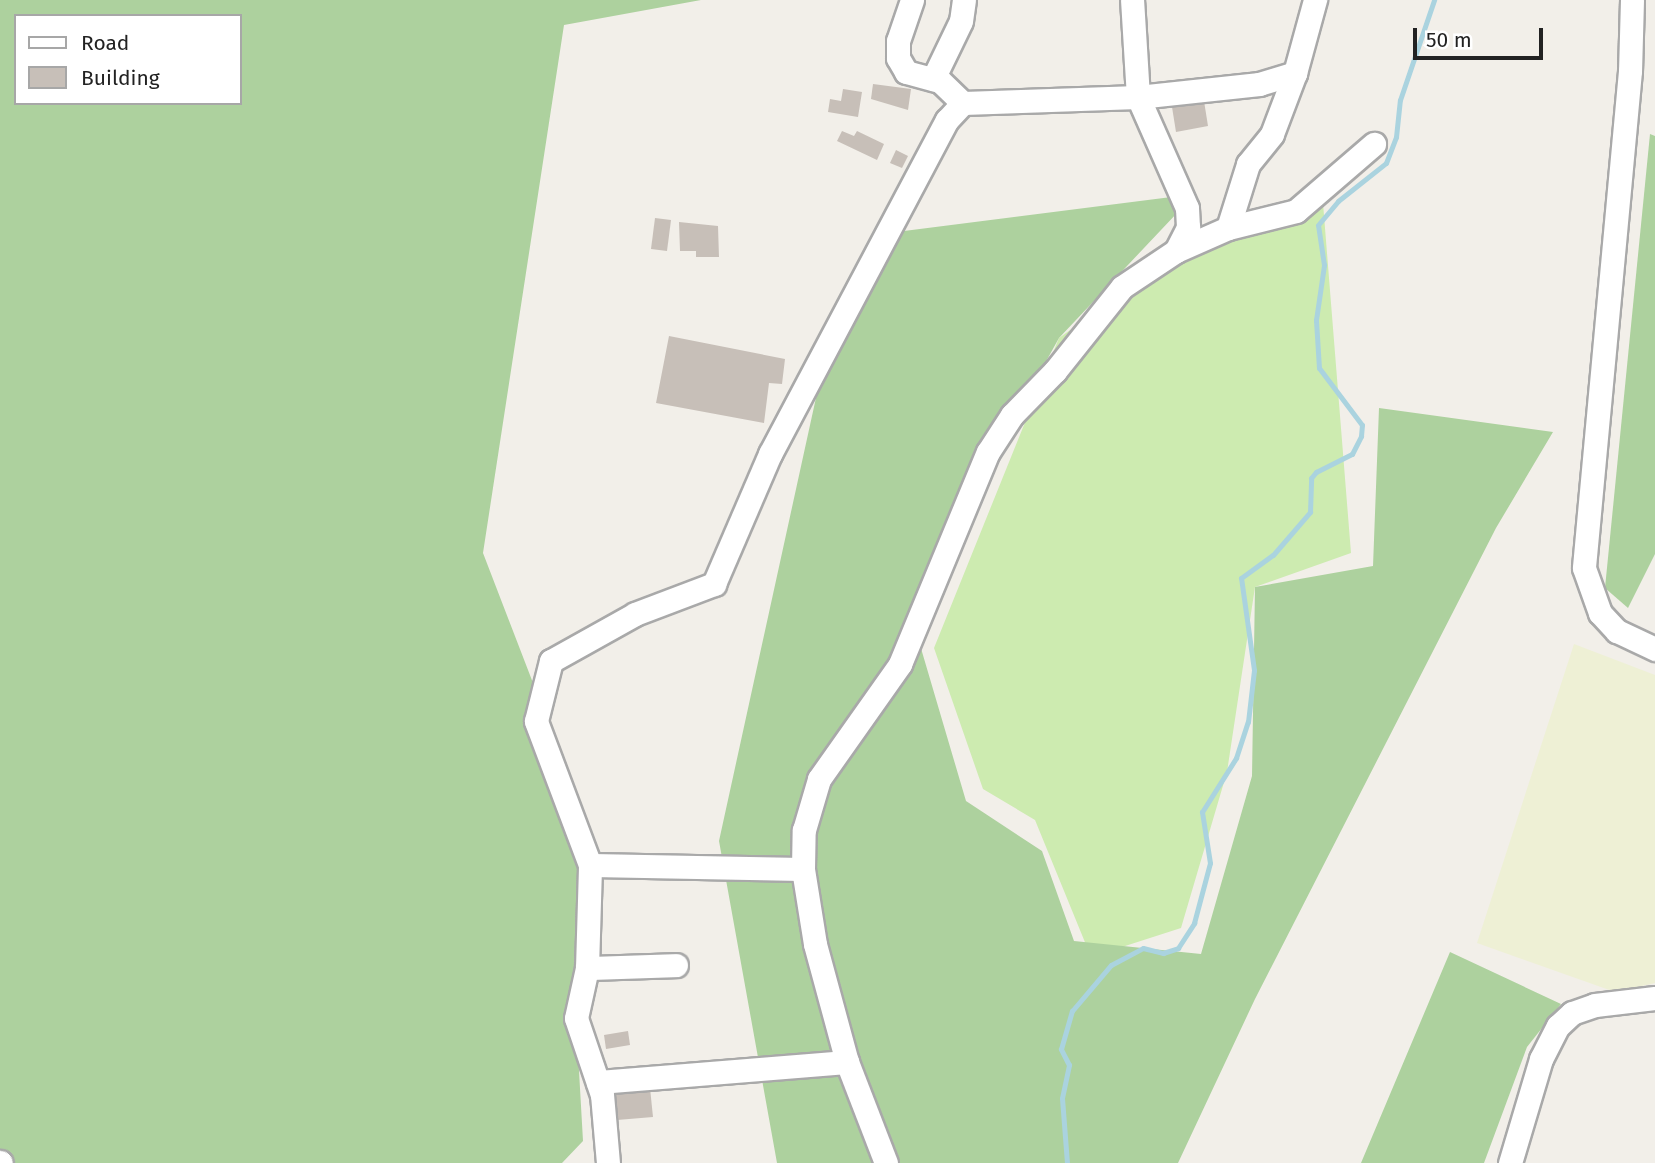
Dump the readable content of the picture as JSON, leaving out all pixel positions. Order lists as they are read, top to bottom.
{
  "legend": ["Road", "Building"],
  "scale_bar": "50 m"
}
